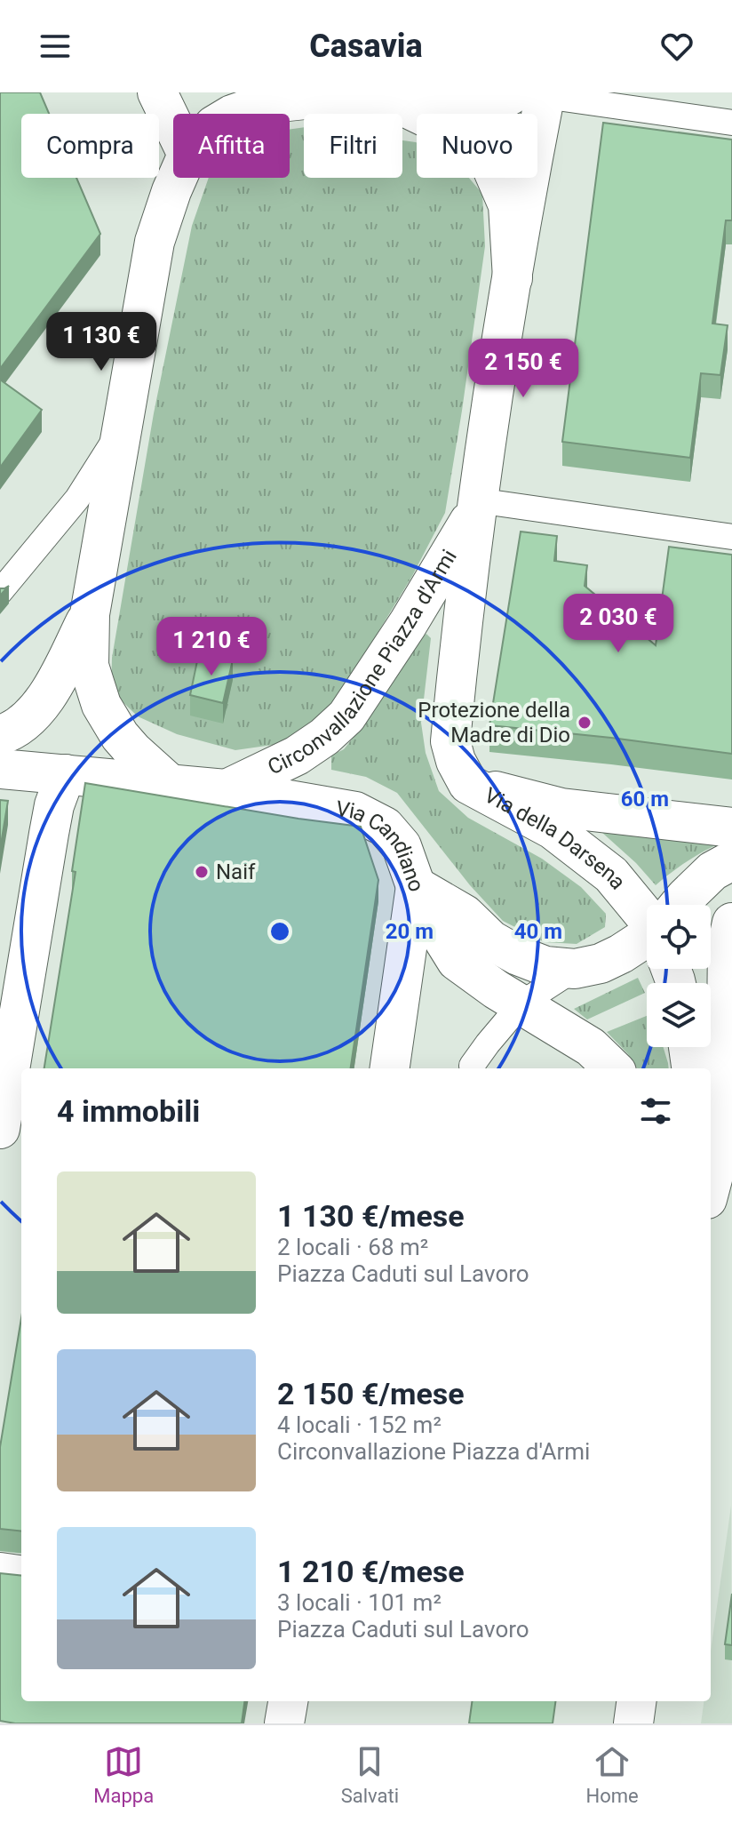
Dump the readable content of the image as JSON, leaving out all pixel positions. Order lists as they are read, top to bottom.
{
  "streets": {
    "street": ["Circonvallazione Piazza d'Armi", "Via della Darsena", "Via Candiano"]
  },
  "crossings": [
    ["Circonvallazione Piazza d'Armi", "Via della Darsena"],
    ["Circonvallazione Piazza d'Armi", "Via Candiano"]
  ],
  "places": ["Protezione della Madre di Dio", "Naif"],
  "page": {
    "header": "Casavia",
    "chip": [
      "Compra",
      "Affitta",
      "Filtri",
      "Nuovo"
    ],
    "price": [
      "1 130 €",
      "2 150 €",
      "2 030 €",
      "1 210 €"
    ],
    "heading": "4 immobili",
    "list": [
      {
        "name": "1 130 €/mese",
        "note": "2 locali · 68 m² · Piazza Caduti sul Lavoro"
      },
      {
        "name": "2 150 €/mese",
        "note": "4 locali · 152 m² · Circonvallazione Piazza d'Armi"
      },
      {
        "name": "1 210 €/mese",
        "note": "3 locali · 101 m² · Piazza Caduti sul Lavoro"
      }
    ],
    "tabs": ["Mappa", "Salvati", "Home"]
  },
  "rings": ["60 m", "20 m", "40 m"]
}
